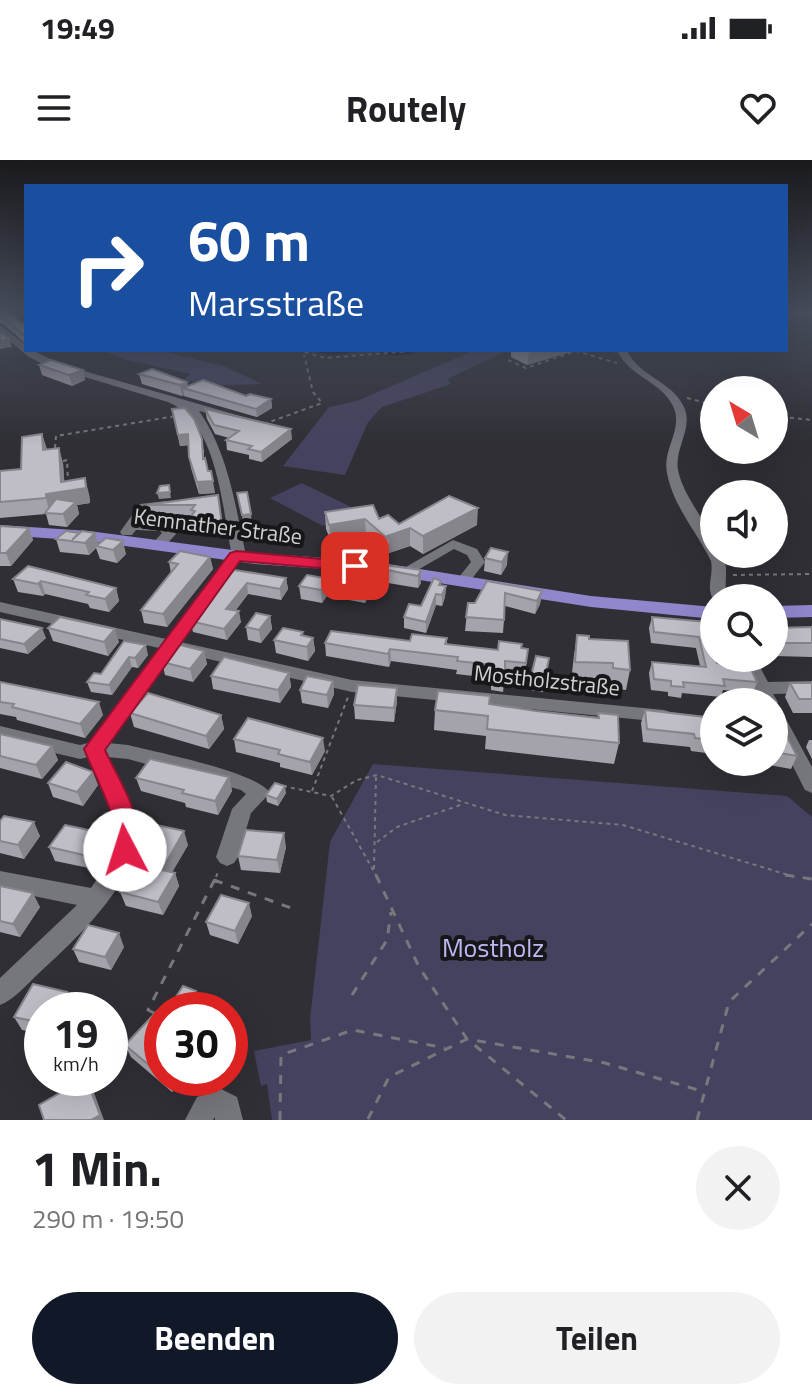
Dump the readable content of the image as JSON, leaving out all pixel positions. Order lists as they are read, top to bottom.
{
  "streets": {
    "main road": ["Kemnather Straße"],
    "street": ["Mostholzstraße"]
  },
  "parks": ["Mostholz"],
  "north": "top left",
  "page": {
    "status": "19:49",
    "header": "Routely",
    "turn": ["60 m", "Marsstraße"],
    "speed": "19 km/h",
    "limit": "30",
    "heading": ["1 Min.", "290 m · 19:50"],
    "buttons": ["Beenden", "Teilen"]
  }
}
